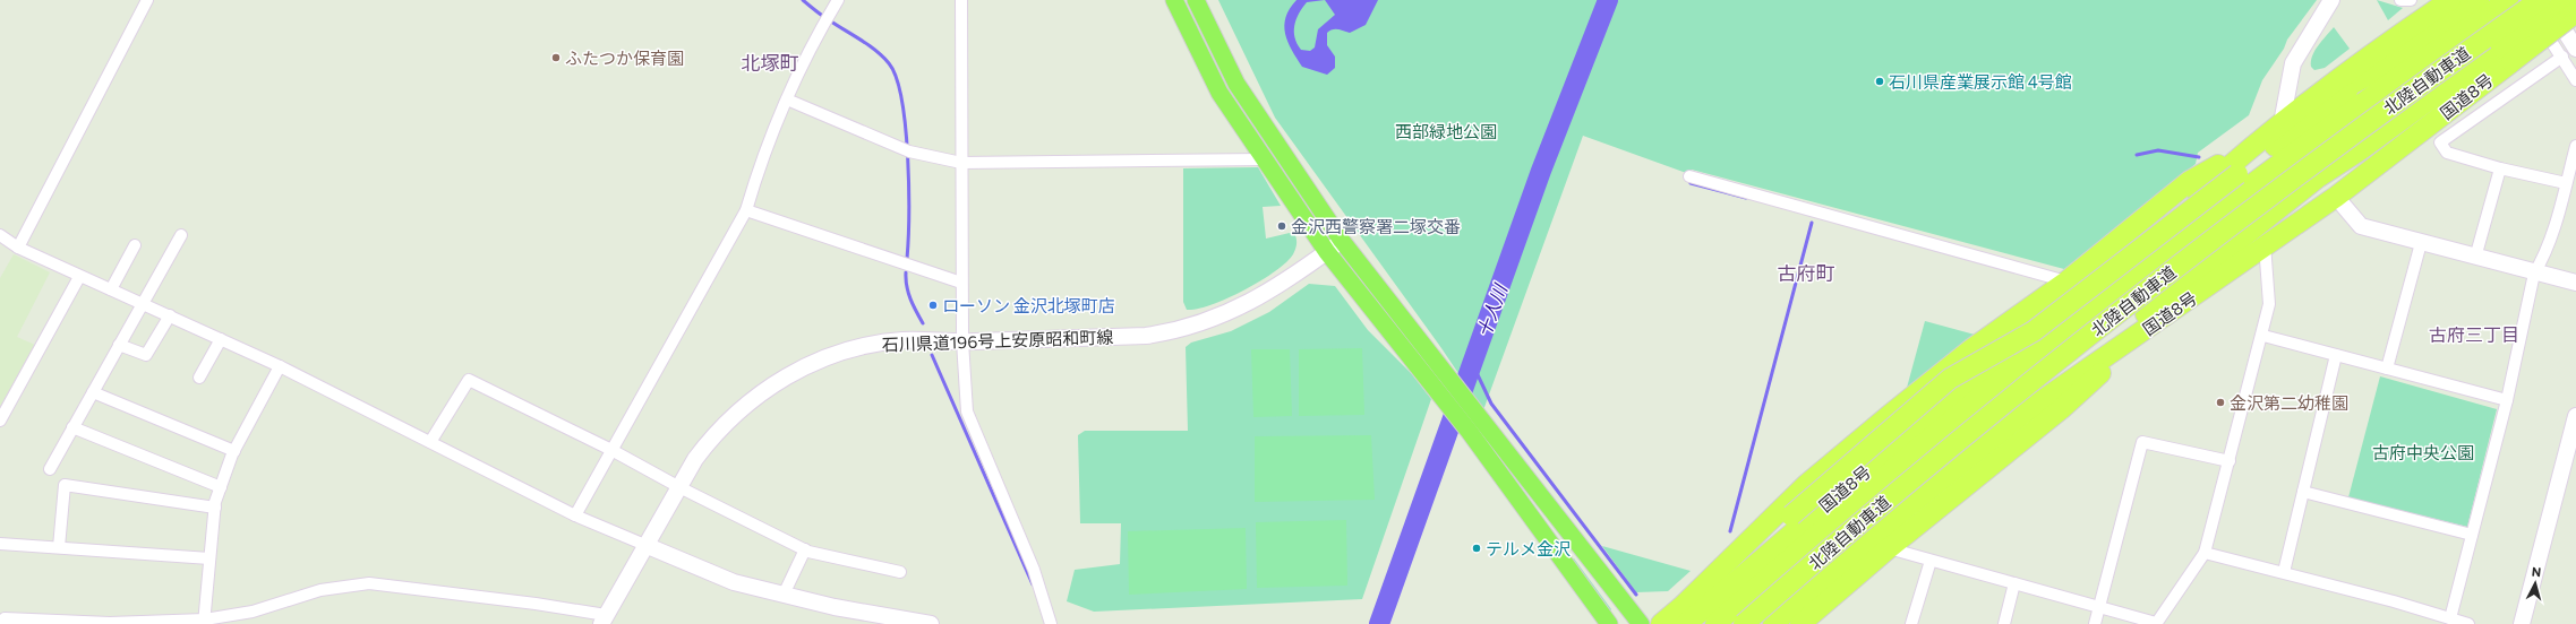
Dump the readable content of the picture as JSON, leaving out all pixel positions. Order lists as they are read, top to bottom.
{
  "streets": {
    "highway": ["北陸自動車道", "国道8号"],
    "main road": ["石川県道196号上安原昭和町線"]
  },
  "districts": ["北塚町", "古府町", "古府三丁目"],
  "water": ["十人川"],
  "parks": ["西部緑地公園", "古府中央公園"],
  "places": [
    "ふたつか保育園",
    "石川県産業展示館 4号館",
    "金沢西警察署二塚交番",
    "ローソン 金沢北塚町店",
    "金沢第二幼稚園",
    "テルメ金沢"
  ],
  "north": "top"
}
